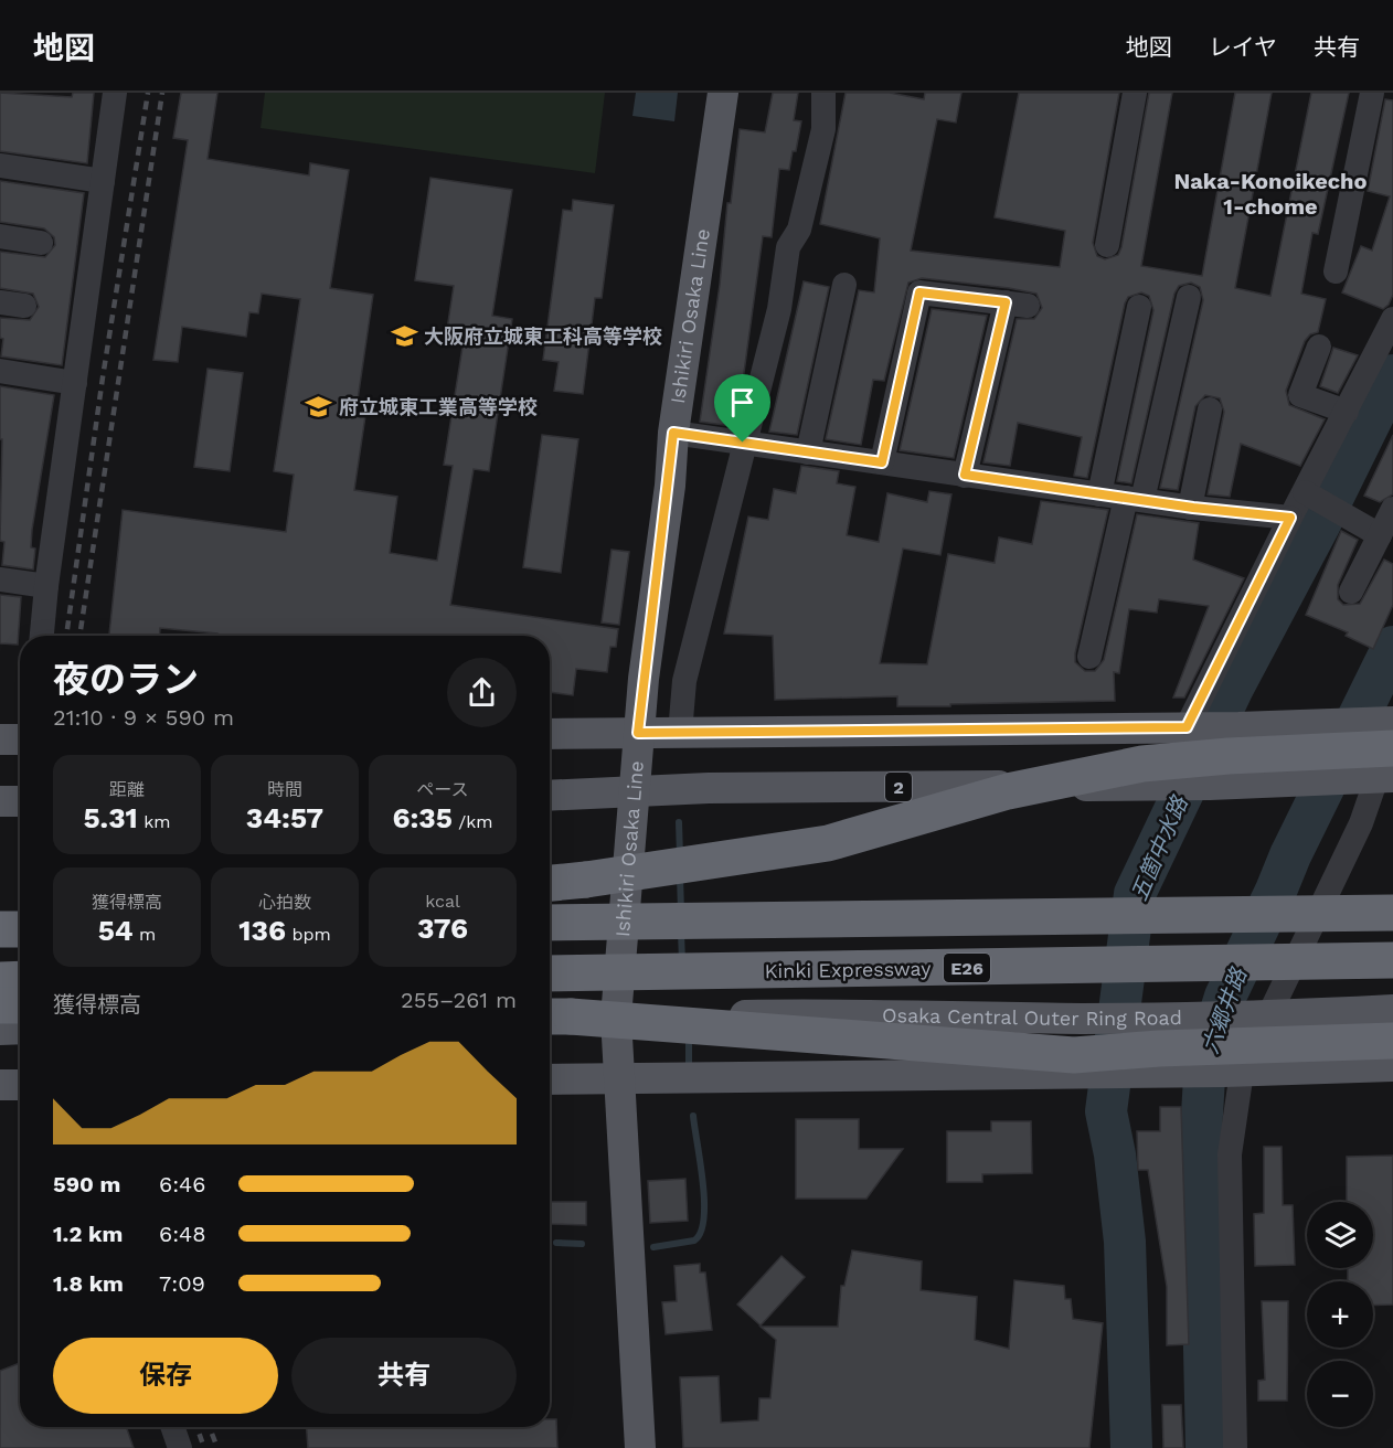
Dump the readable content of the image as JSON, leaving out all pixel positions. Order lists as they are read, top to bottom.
{
  "streets": {
    "highway": ["E26", "Kinki Expressway"],
    "main road": ["Ishikiri Osaka Line", "2", "Osaka Central Outer Ring Road"]
  },
  "crossings": [
    ["Ishikiri Osaka Line", "2"],
    ["Ishikiri Osaka Line", "Osaka Central Outer Ring Road"]
  ],
  "districts": ["Naka-Konoikecho 1-chome"],
  "water": ["五箇中水路", "六郷井路"],
  "places": {
    "school or university": ["大阪府立城東工科高等学校", "府立城東工業高等学校"]
  },
  "page": {
    "header": "地図",
    "nav": ["地図", "レイヤ", "共有"],
    "heading": ["夜のラン", "21:10 · 9 × 590 m"],
    "stats": [
      ["距離", "5.31 km"],
      ["時間", "34:57"],
      ["ペース", "6:35 /km"],
      ["獲得標高", "54 m"],
      ["心拍数", "136 bpm"],
      ["kcal", "376"]
    ],
    "chart": ["獲得標高", "255–261 m"],
    "list": [
      {
        "name": "590 m",
        "note": "6:46"
      },
      {
        "name": "1.2 km",
        "note": "6:48"
      },
      {
        "name": "1.8 km",
        "note": "7:09"
      }
    ],
    "map_buttons": ["+", "−"],
    "buttons": ["保存", "共有"]
  }
}
